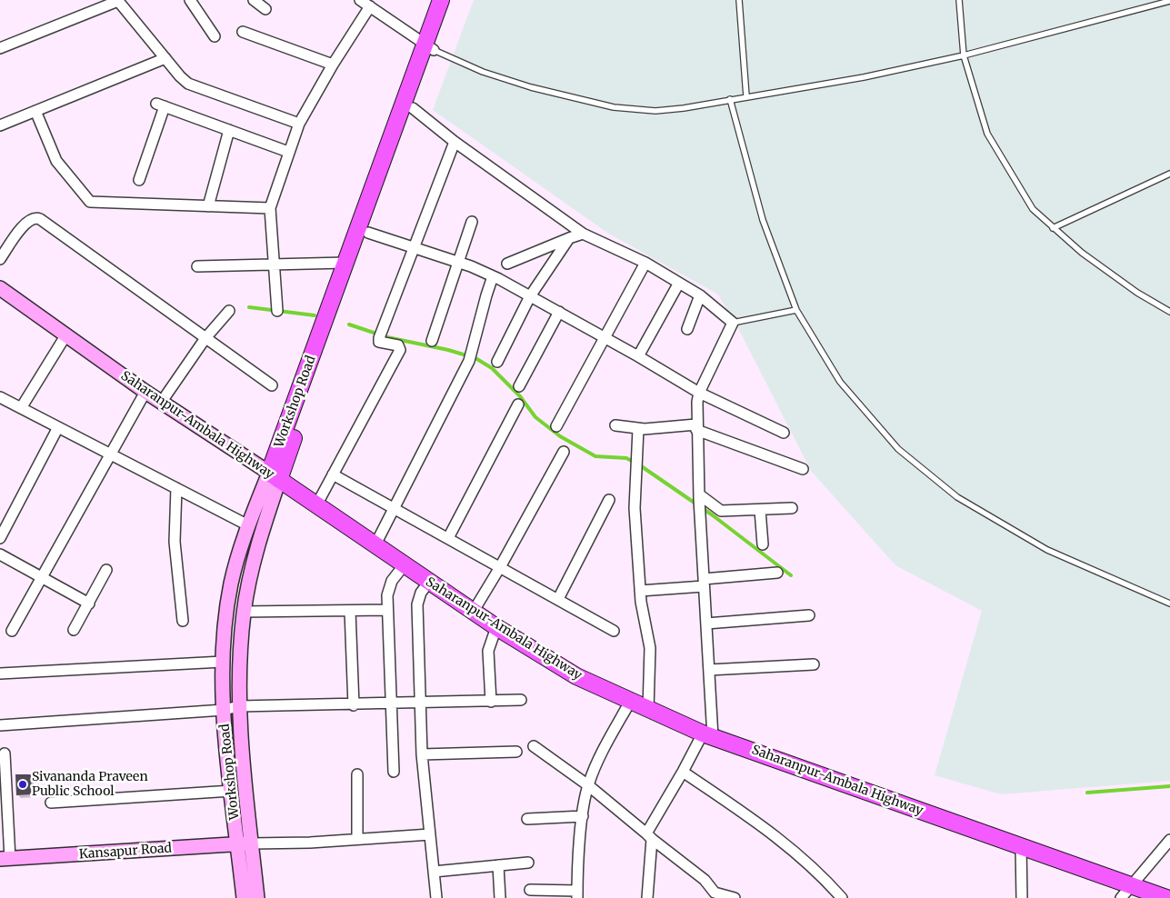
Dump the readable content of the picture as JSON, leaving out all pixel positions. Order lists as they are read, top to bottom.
{
  "streets": {
    "main road": ["Workshop Road", "Saharanpur-Ambala Highway", "Kansapur Road"]
  },
  "crossings": [
    ["Workshop Road", "Saharanpur-Ambala Highway"],
    ["Workshop Road", "Kansapur Road"]
  ],
  "places": ["Sivananda Praveen Public School"]
}
